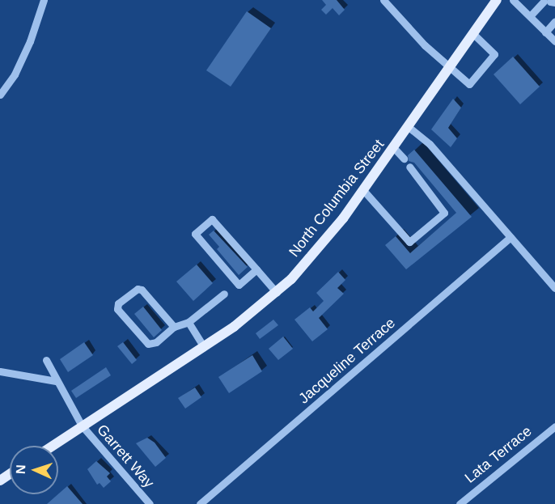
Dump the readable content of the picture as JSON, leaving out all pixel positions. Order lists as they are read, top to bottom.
{
  "streets": {
    "main road": ["North Columbia Street"],
    "street": ["Jacqueline Terrace", "Lata Terrace", "Garrett Way"]
  },
  "crossings": [
    ["North Columbia Street", "Garrett Way"]
  ],
  "north": "left"
}
